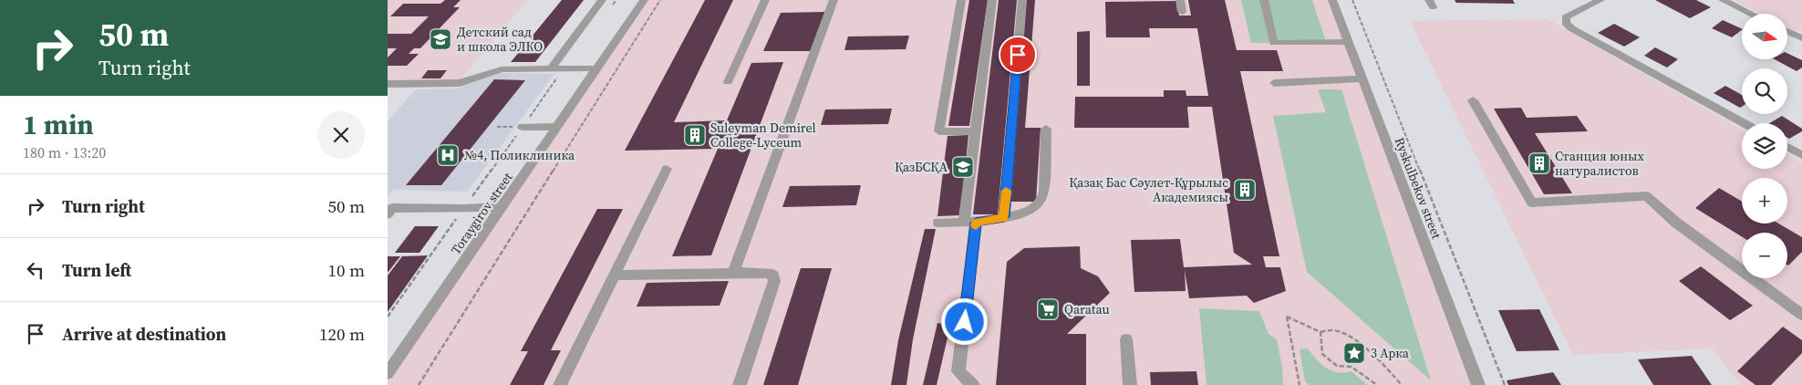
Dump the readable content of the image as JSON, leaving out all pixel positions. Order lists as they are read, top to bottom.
{
  "streets": {
    "street": ["Ryskulbekov street", "Toraygirov street"]
  },
  "places": {
    "school or university": ["Детский сад и школа ЭЛКО", "ҚазБСҚА"],
    "building": ["Suleyman Demirel College-Lyceum", "Станция юных натуралистов", "Қазақ Бас Сәулет-Құрылыс Академиясы"],
    "hospital": ["№4, Поликлиника"],
    "supermarket": ["Qaratau"],
    "place": ["3 Арка"]
  },
  "north": "right",
  "page": {
    "turn": ["50 m", "Turn right"],
    "map_buttons": ["+", "−"],
    "heading": ["1 min", "180 m · 13:20"],
    "list": [
      {
        "name": "Turn right",
        "value": "50 m"
      },
      {
        "name": "Turn left",
        "value": "10 m"
      },
      {
        "name": "Arrive at destination",
        "value": "120 m"
      }
    ]
  }
}
